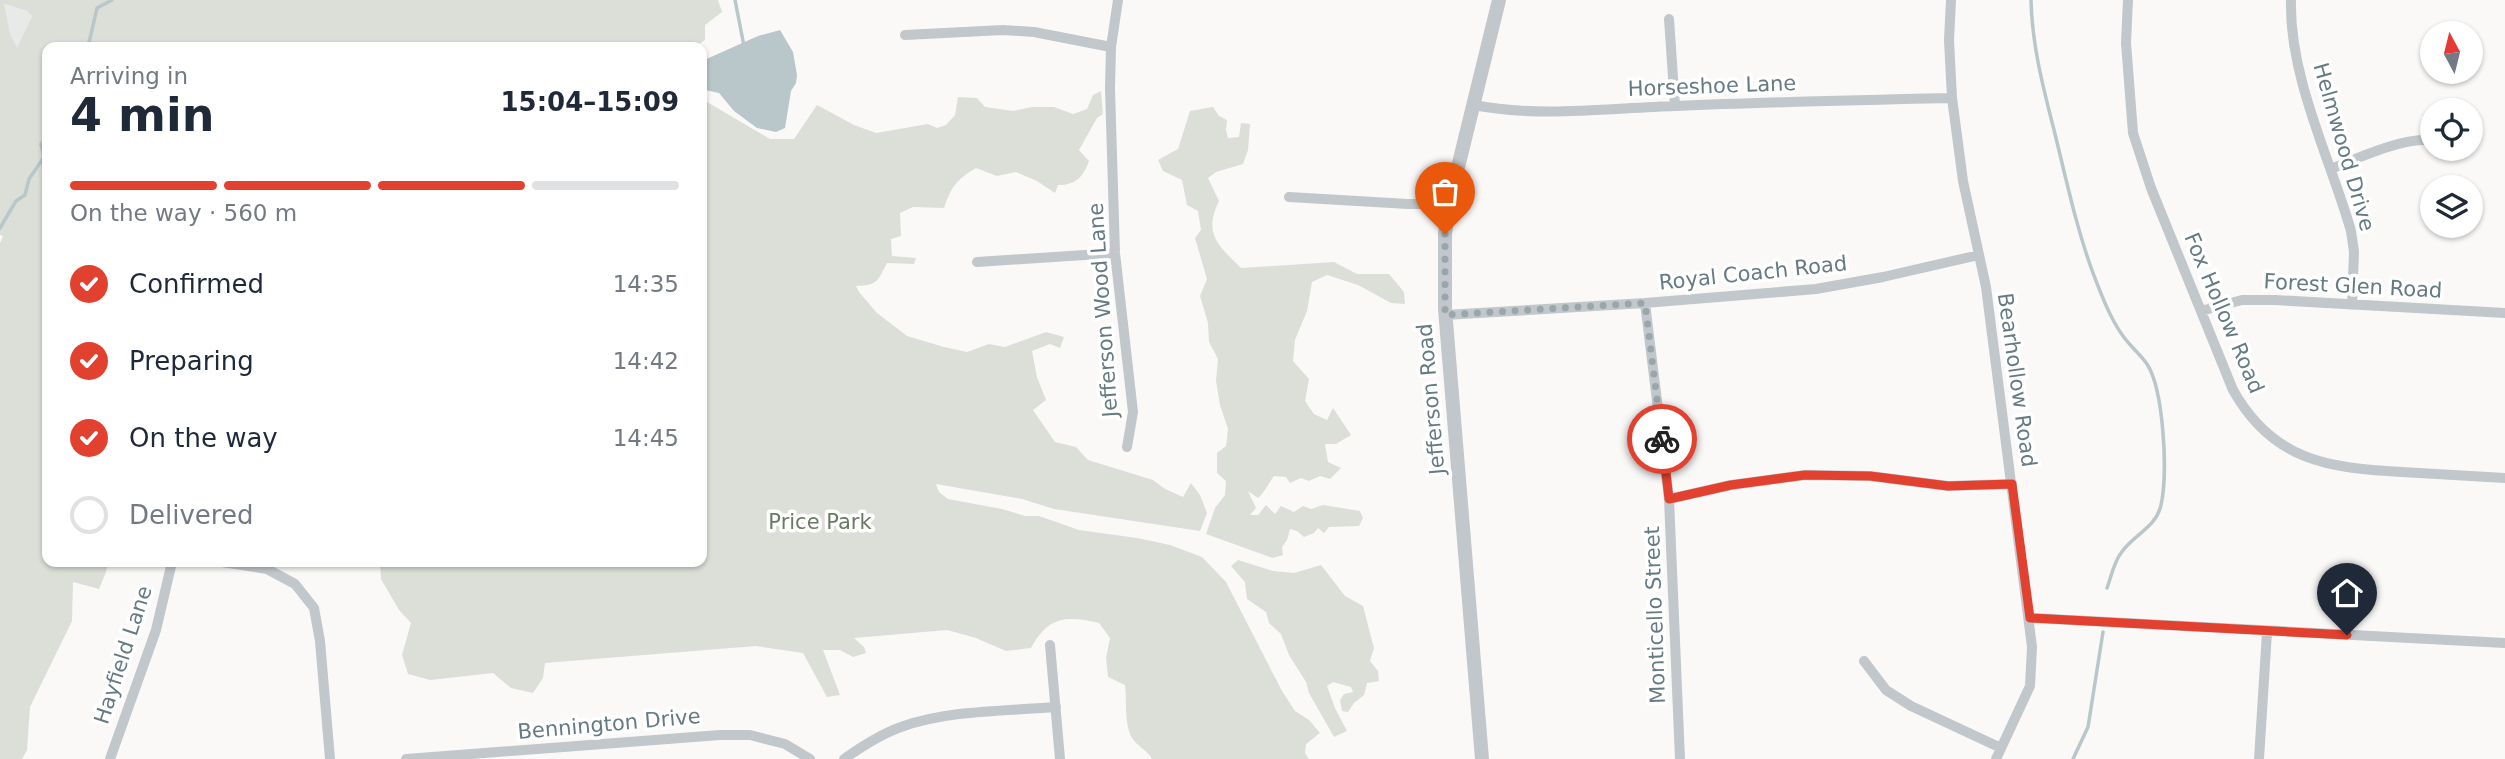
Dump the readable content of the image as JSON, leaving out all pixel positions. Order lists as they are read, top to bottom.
{
  "streets": {
    "street": [
      "Horseshoe Lane",
      "Helmwood Drive",
      "Royal Coach Road",
      "Forest Glen Road",
      "Jefferson Wood Lane",
      "Fox Hollow Road",
      "Bearhollow Road",
      "Jefferson Road",
      "Monticello Street",
      "Hayfield Lane",
      "Bennington Drive"
    ]
  },
  "crossings": [
    ["Horseshoe Lane", "Bearhollow Road"],
    ["Horseshoe Lane", "Jefferson Road"],
    ["Helmwood Drive", "Forest Glen Road"],
    ["Royal Coach Road", "Bearhollow Road"],
    ["Royal Coach Road", "Jefferson Road"],
    ["Royal Coach Road", "Monticello Street"],
    ["Forest Glen Road", "Fox Hollow Road"]
  ],
  "parks": ["Price Park"],
  "north": "top",
  "page": {
    "heading": ["4 min", "Arriving in", "15:04–15:09"],
    "bar": "On the way · 560 m",
    "list": [
      ["Confirmed", "14:35"],
      ["Preparing", "14:42"],
      ["On the way", "14:45"],
      "Delivered"
    ]
  }
}
